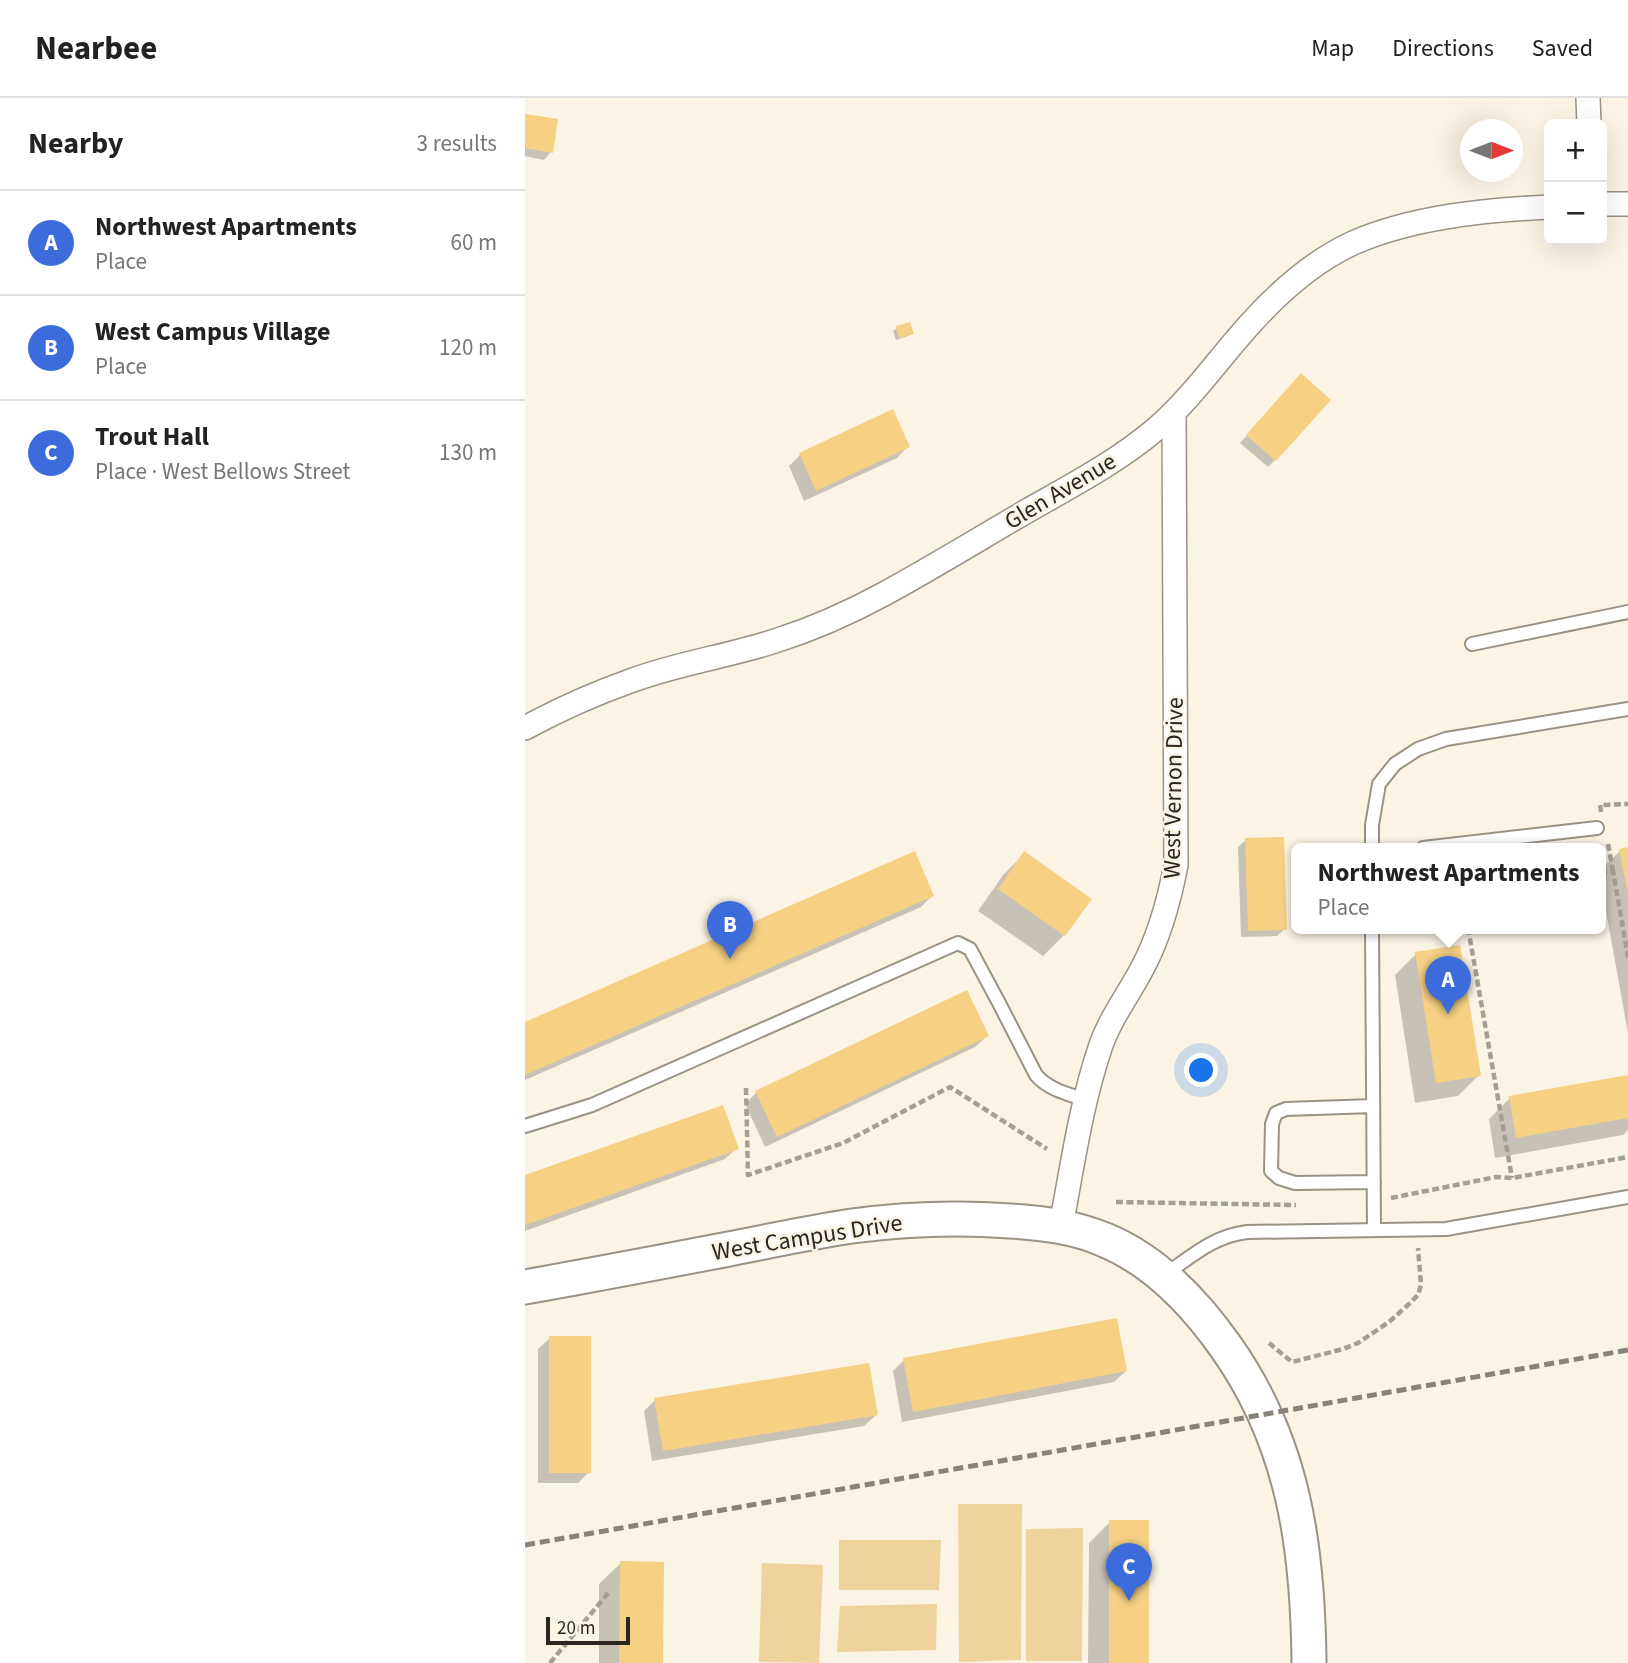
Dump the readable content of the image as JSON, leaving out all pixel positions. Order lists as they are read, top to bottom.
{
  "streets": {
    "street": ["Glen Avenue", "West Vernon Drive", "West Campus Drive"]
  },
  "crossings": [
    ["Glen Avenue", "West Vernon Drive"],
    ["West Vernon Drive", "West Campus Drive"]
  ],
  "scale_bar": "20 m",
  "north": "right",
  "page": {
    "header": "Nearbee",
    "nav": ["Map", "Directions", "Saved"],
    "heading": ["Nearby", "3 results"],
    "map_buttons": ["+", "−"],
    "list": [
      {
        "mark": "A",
        "name": "Northwest Apartments",
        "note": "Place",
        "value": "60 m"
      },
      {
        "mark": "B",
        "name": "West Campus Village",
        "note": "Place",
        "value": "120 m"
      },
      {
        "mark": "C",
        "name": "Trout Hall",
        "note": "Place · West Bellows Street",
        "value": "130 m"
      }
    ],
    "popup": ["Northwest Apartments", "Place"],
    "pins": ["B", "A", "C"],
    "scale": "20 m"
  }
}
